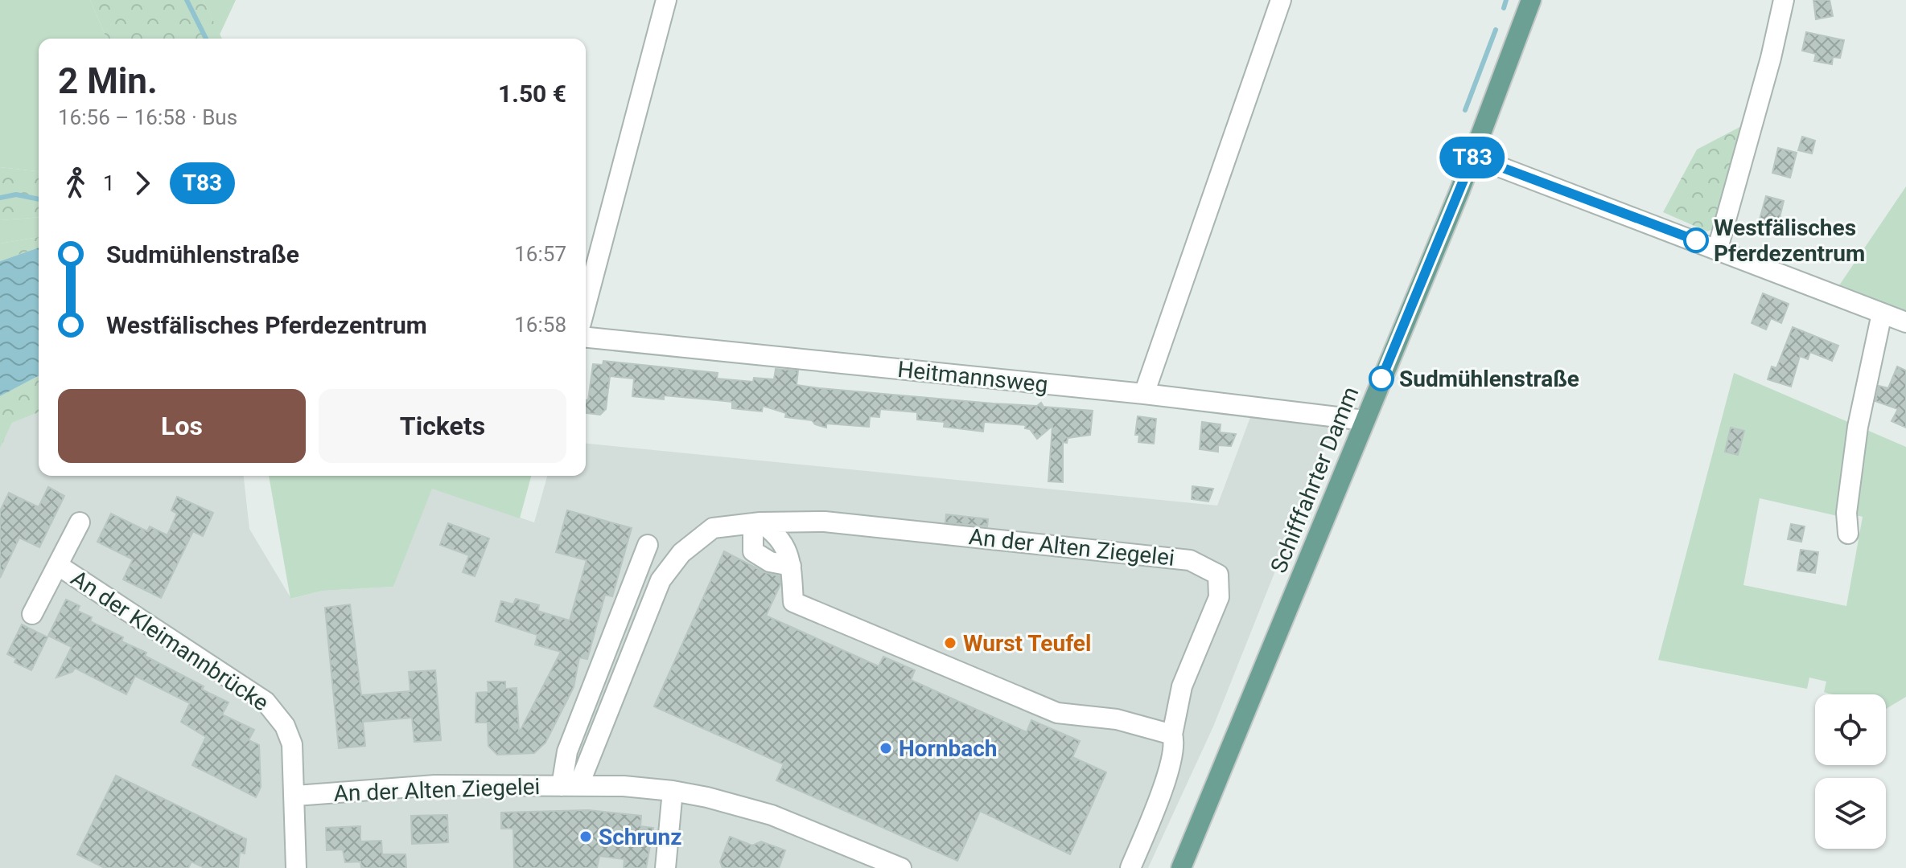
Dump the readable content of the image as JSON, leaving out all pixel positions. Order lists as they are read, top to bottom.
{
  "streets": {
    "main road": ["Schifffahrter Damm"],
    "street": ["Heitmannsweg", "An der Alten Ziegelei", "An der Kleimannbrücke"]
  },
  "crossings": [
    ["Heitmannsweg", "Schifffahrter Damm"],
    ["An der Alten Ziegelei", "An der Kleimannbrücke"]
  ],
  "places": [
    "Westfälisches Pferdezentrum",
    "Sudmühlenstraße",
    "Wurst Teufel",
    "Hornbach",
    "Schrunz"
  ],
  "lines": ["bus line T83"],
  "page": {
    "on_map": "T83",
    "heading": ["2 Min.", "16:56 – 16:58 · Bus", "1.50 €"],
    "legs": ["1", "T83"],
    "list": [
      {
        "name": "Sudmühlenstraße",
        "value": "16:57"
      },
      {
        "name": "Westfälisches Pferdezentrum",
        "value": "16:58"
      }
    ],
    "buttons": ["Los", "Tickets"]
  }
}
